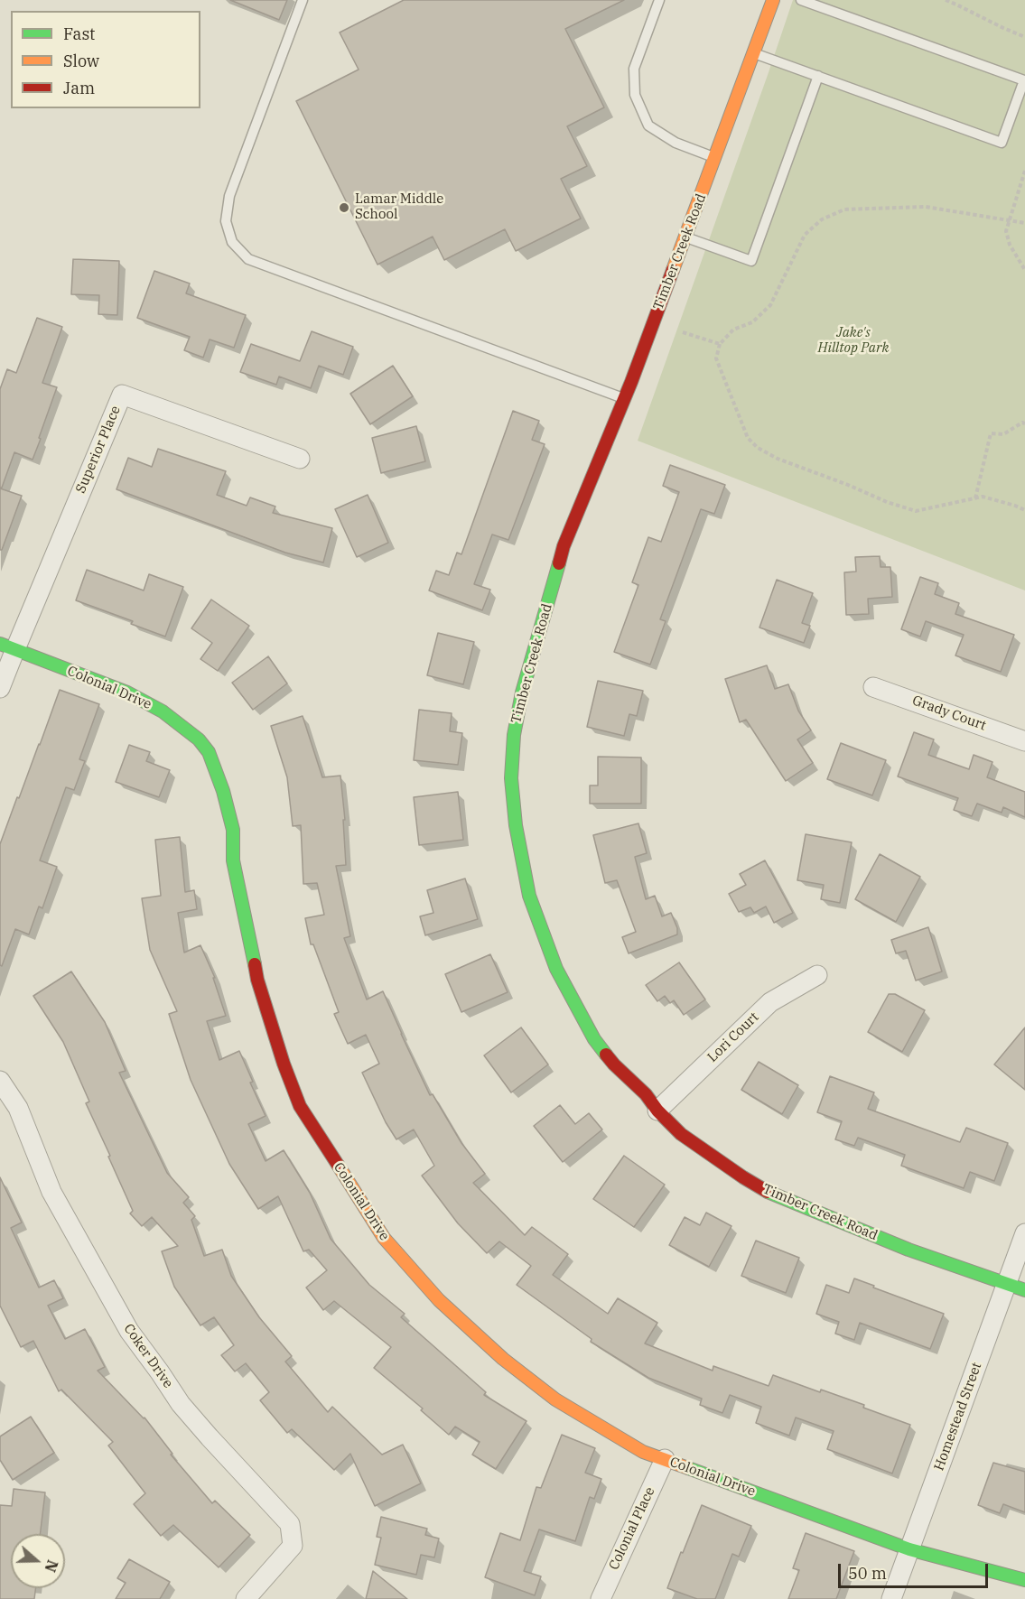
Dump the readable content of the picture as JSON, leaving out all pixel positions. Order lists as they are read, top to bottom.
{
  "streets": {
    "street": [
      "Timber Creek Road",
      "Superior Place",
      "Colonial Drive",
      "Grady Court",
      "Lori Court",
      "Coker Drive",
      "Homestead Street",
      "Colonial Place"
    ]
  },
  "crossings": [
    ["Timber Creek Road", "Lori Court"],
    ["Timber Creek Road", "Homestead Street"],
    ["Superior Place", "Colonial Drive"],
    ["Colonial Drive", "Homestead Street"],
    ["Colonial Drive", "Colonial Place"]
  ],
  "parks": ["Jake's Hilltop Park"],
  "places": ["Lamar Middle School"],
  "legend": ["Fast", "Slow", "Jam"],
  "scale_bar": "50 m",
  "north": "right"
}
